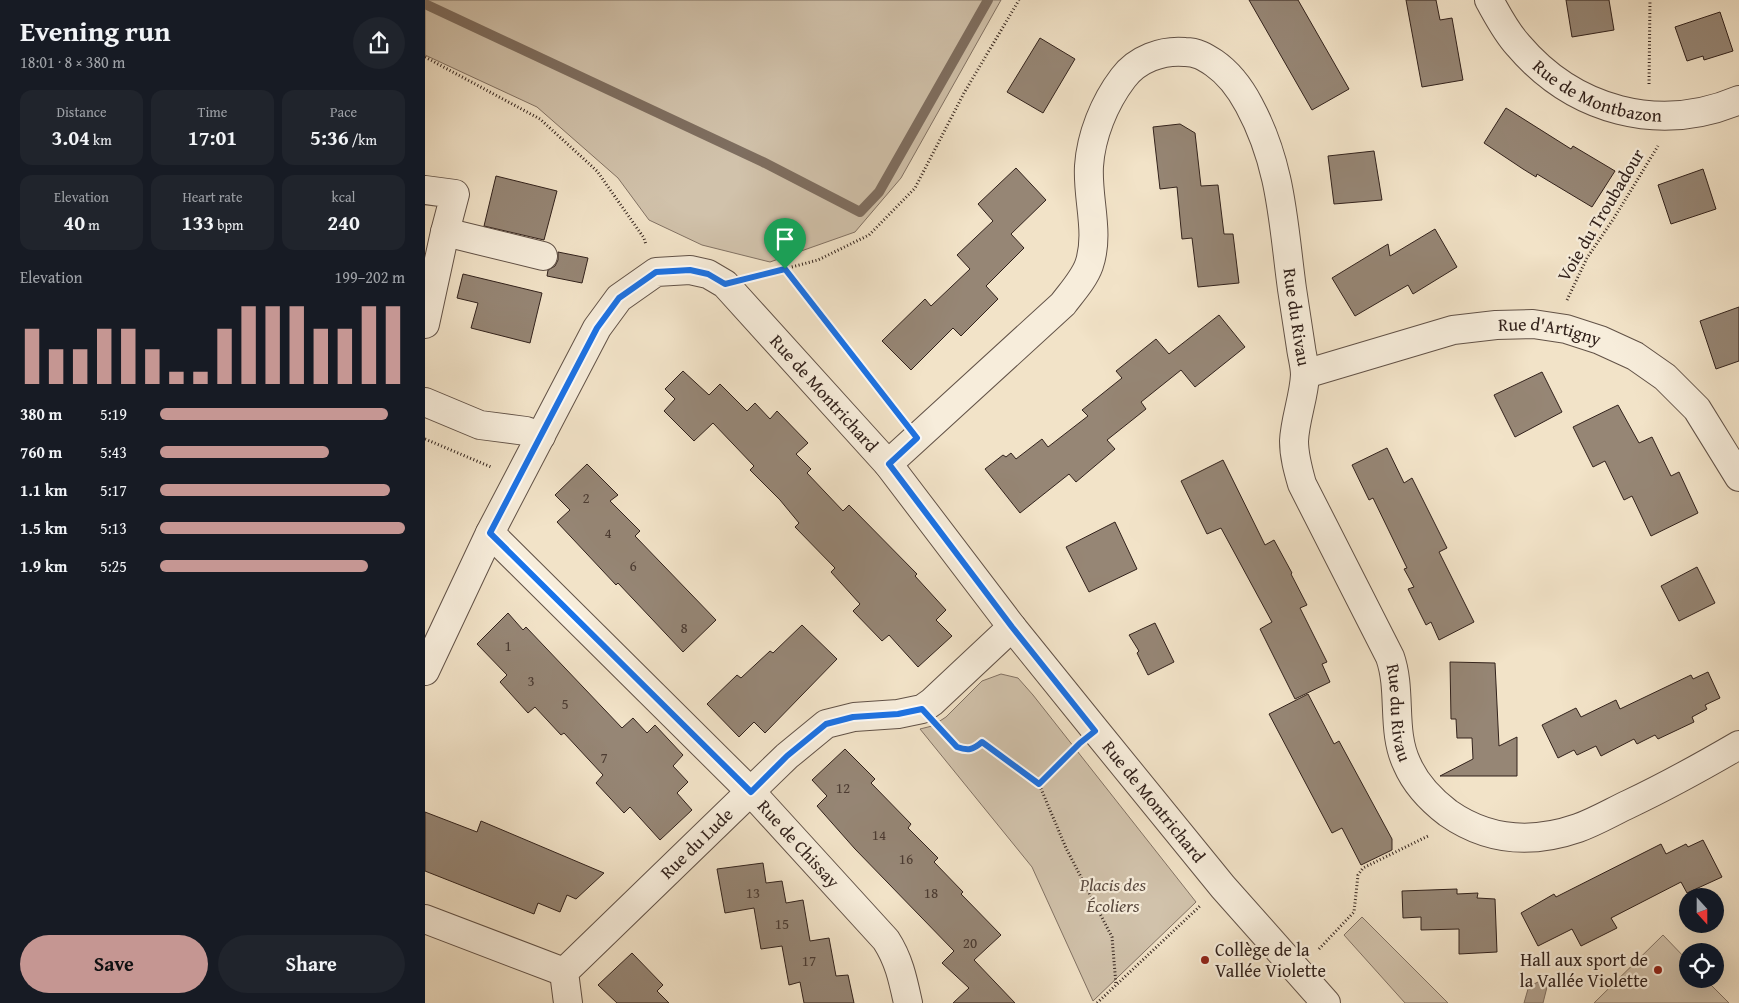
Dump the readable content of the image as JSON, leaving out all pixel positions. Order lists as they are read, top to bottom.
{
  "streets": {
    "street": [
      "Rue de Montbazon",
      "Rue du Rivau",
      "Rue d'Artigny",
      "Rue de Montrichard",
      "Rue du Lude",
      "Rue de Chissay"
    ],
    "path": ["Voie du Troubadour"]
  },
  "crossings": [
    ["Rue de Montbazon", "Voie du Troubadour"],
    ["Voie du Troubadour", "Rue d'Artigny"],
    ["Rue du Rivau", "Rue d'Artigny"],
    ["Rue du Rivau", "Rue de Montrichard"],
    ["Rue de Montrichard", "Rue du Lude"],
    ["Rue du Lude", "Rue de Chissay"]
  ],
  "parks": ["Placis des Écoliers"],
  "places": ["Collège de la Vallée Violette", "Hall aux sport de la Vallée Violette"],
  "house_numbers": [
    "2",
    "4",
    "6",
    "8",
    "1",
    "3",
    "5",
    "7",
    "12",
    "14",
    "16",
    "13",
    "18",
    "15",
    "20",
    "17"
  ],
  "north": "bottom",
  "page": {
    "heading": ["Evening run", "18:01 · 8 × 380 m"],
    "stats": [
      ["Distance", "3.04 km"],
      ["Time", "17:01"],
      ["Pace", "5:36 /km"],
      ["Elevation", "40 m"],
      ["Heart rate", "133 bpm"],
      ["kcal", "240"]
    ],
    "chart": ["Elevation", "199–202 m"],
    "list": [
      {
        "name": "380 m",
        "note": "5:19"
      },
      {
        "name": "760 m",
        "note": "5:43"
      },
      {
        "name": "1.1 km",
        "note": "5:17"
      },
      {
        "name": "1.5 km",
        "note": "5:13"
      },
      {
        "name": "1.9 km",
        "note": "5:25"
      }
    ],
    "buttons": ["Save", "Share"]
  }
}
